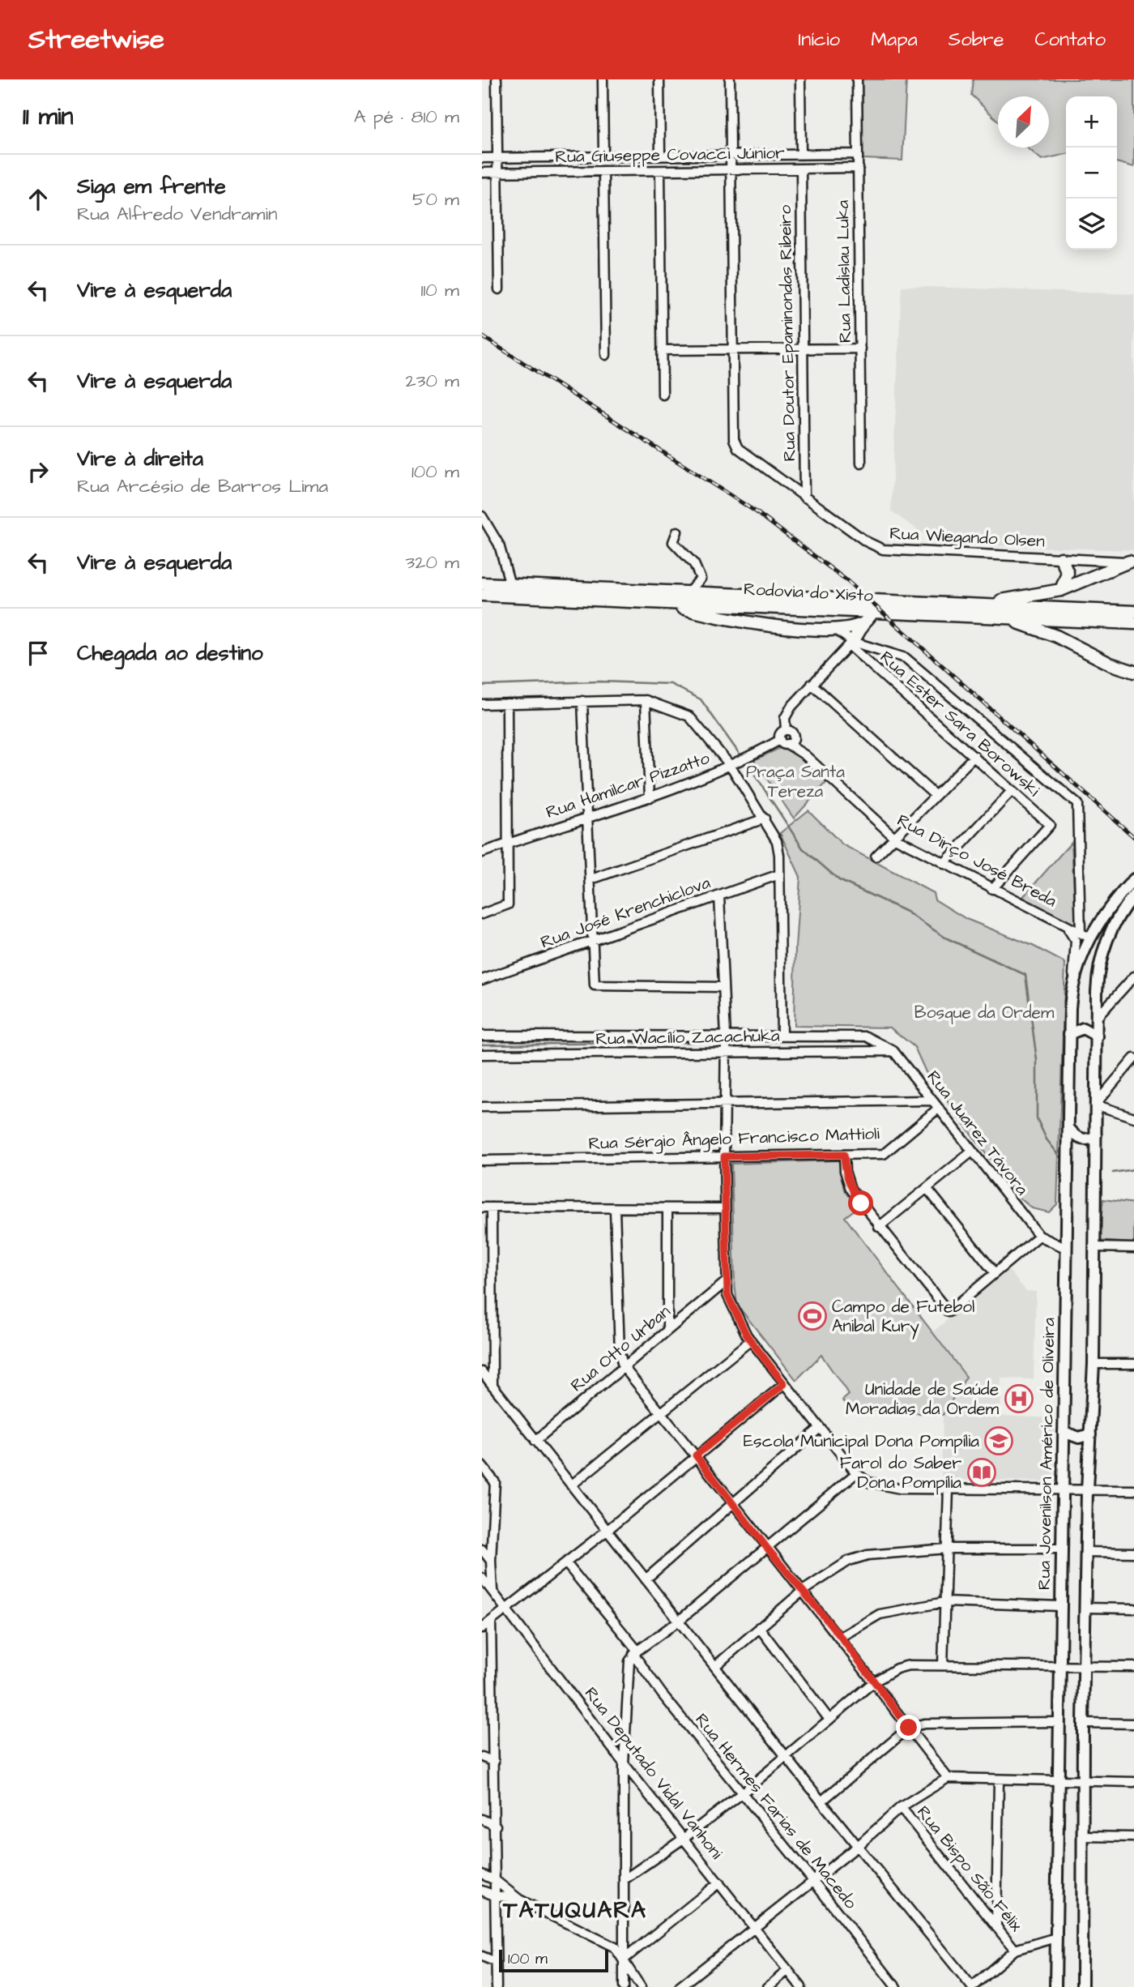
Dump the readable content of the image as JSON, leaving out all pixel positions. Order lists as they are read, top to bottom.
{
  "streets": {
    "highway": ["Rodovia do Xisto"],
    "main road": ["Rua Jovenilson Américo de Oliveira"],
    "street": [
      "Rua Giuseppe Covacci Júnior",
      "Rua Ladislau Luka",
      "Rua Doutor Epaminondas Ribeiro",
      "Rua Wiegando Olsen",
      "Rua Ester Sara Borowski",
      "Rua Hamilcar Pizzatto",
      "Rua Dirço José Breda",
      "Rua José Krenchiclova",
      "Rua Wacílio Zacachuka",
      "Rua Juarez Távora",
      "Rua Sérgio Ângelo Francisco Mattioli",
      "Rua Otto Urban",
      "Rua Deputado Vidal Vanhoni",
      "Rua Hermes Farias de Macedo",
      "Rua Bispo São Félix"
    ]
  },
  "crossings": [
    ["Rua Giuseppe Covacci Júnior", "Rua Ladislau Luka"],
    ["Rua Giuseppe Covacci Júnior", "Rua Doutor Epaminondas Ribeiro"],
    ["Rua Doutor Epaminondas Ribeiro", "Rua Wiegando Olsen"],
    ["Rua Ester Sara Borowski", "Rua Dirço José Breda"],
    ["Rua Hamilcar Pizzatto", "Rua Dirço José Breda"],
    ["Rua Dirço José Breda", "Rua Jovenilson Américo de Oliveira"],
    ["Rua Wacílio Zacachuka", "Rua Juarez Távora"],
    ["Rua Juarez Távora", "Rua Sérgio Ângelo Francisco Mattioli"],
    ["Rua Juarez Távora", "Rua Jovenilson Américo de Oliveira"]
  ],
  "districts": ["TATUQUARA"],
  "parks": ["Praça Santa Tereza", "Bosque da Ordem"],
  "places": {
    "sports": ["Campo de Futebol Anibal Kury"],
    "hospital": ["Unidade de Saúde Moradias da Ordem"],
    "school or university": ["Escola Municipal Dona Pompília"],
    "library": ["Farol do Saber Dona Pompília"]
  },
  "scale_bar": "100 m",
  "north": "top right",
  "page": {
    "header": "Streetwise",
    "nav": [
      "Início",
      "Mapa",
      "Sobre",
      "Contato"
    ],
    "heading": ["11 min", "A pé · 810 m"],
    "map_buttons": ["+", "−"],
    "list": [
      ["Siga em frente", "Rua Alfredo Vendramin", "50 m"],
      ["Vire à esquerda", "110 m"],
      ["Vire à esquerda", "230 m"],
      ["Vire à direita", "Rua Arcésio de Barros Lima", "100 m"],
      ["Vire à esquerda", "320 m"],
      "Chegada ao destino"
    ],
    "scale": "100 m"
  }
}
